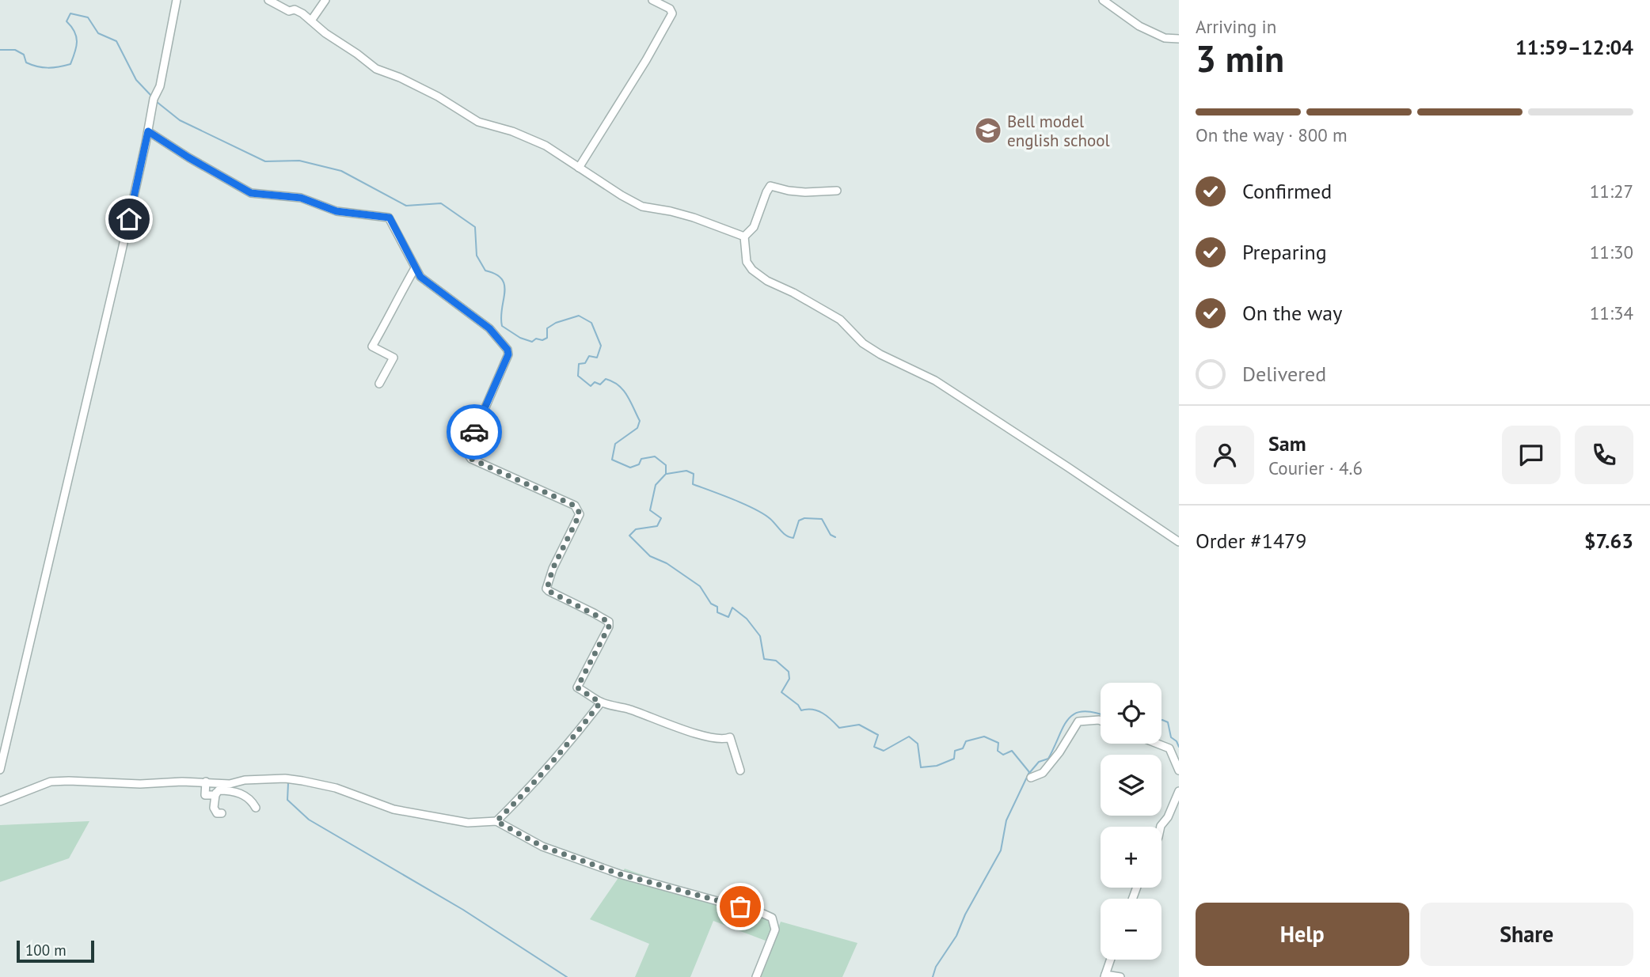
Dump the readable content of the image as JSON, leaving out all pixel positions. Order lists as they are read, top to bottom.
{
  "places": {
    "school or university": ["Bell model english school"]
  },
  "scale_bar": "100 m",
  "page": {
    "heading": ["3 min", "Arriving in", "11:59–12:04"],
    "panel": [
      "Sam",
      "Courier · 4.6",
      "Order #1479",
      "$7.63"
    ],
    "bar": "On the way · 800 m",
    "list": [
      ["Confirmed", "11:27"],
      ["Preparing", "11:30"],
      ["On the way", "11:34"],
      "Delivered"
    ],
    "map_buttons": ["+", "−"],
    "buttons": ["Help", "Share"],
    "scale": "100 m"
  }
}
